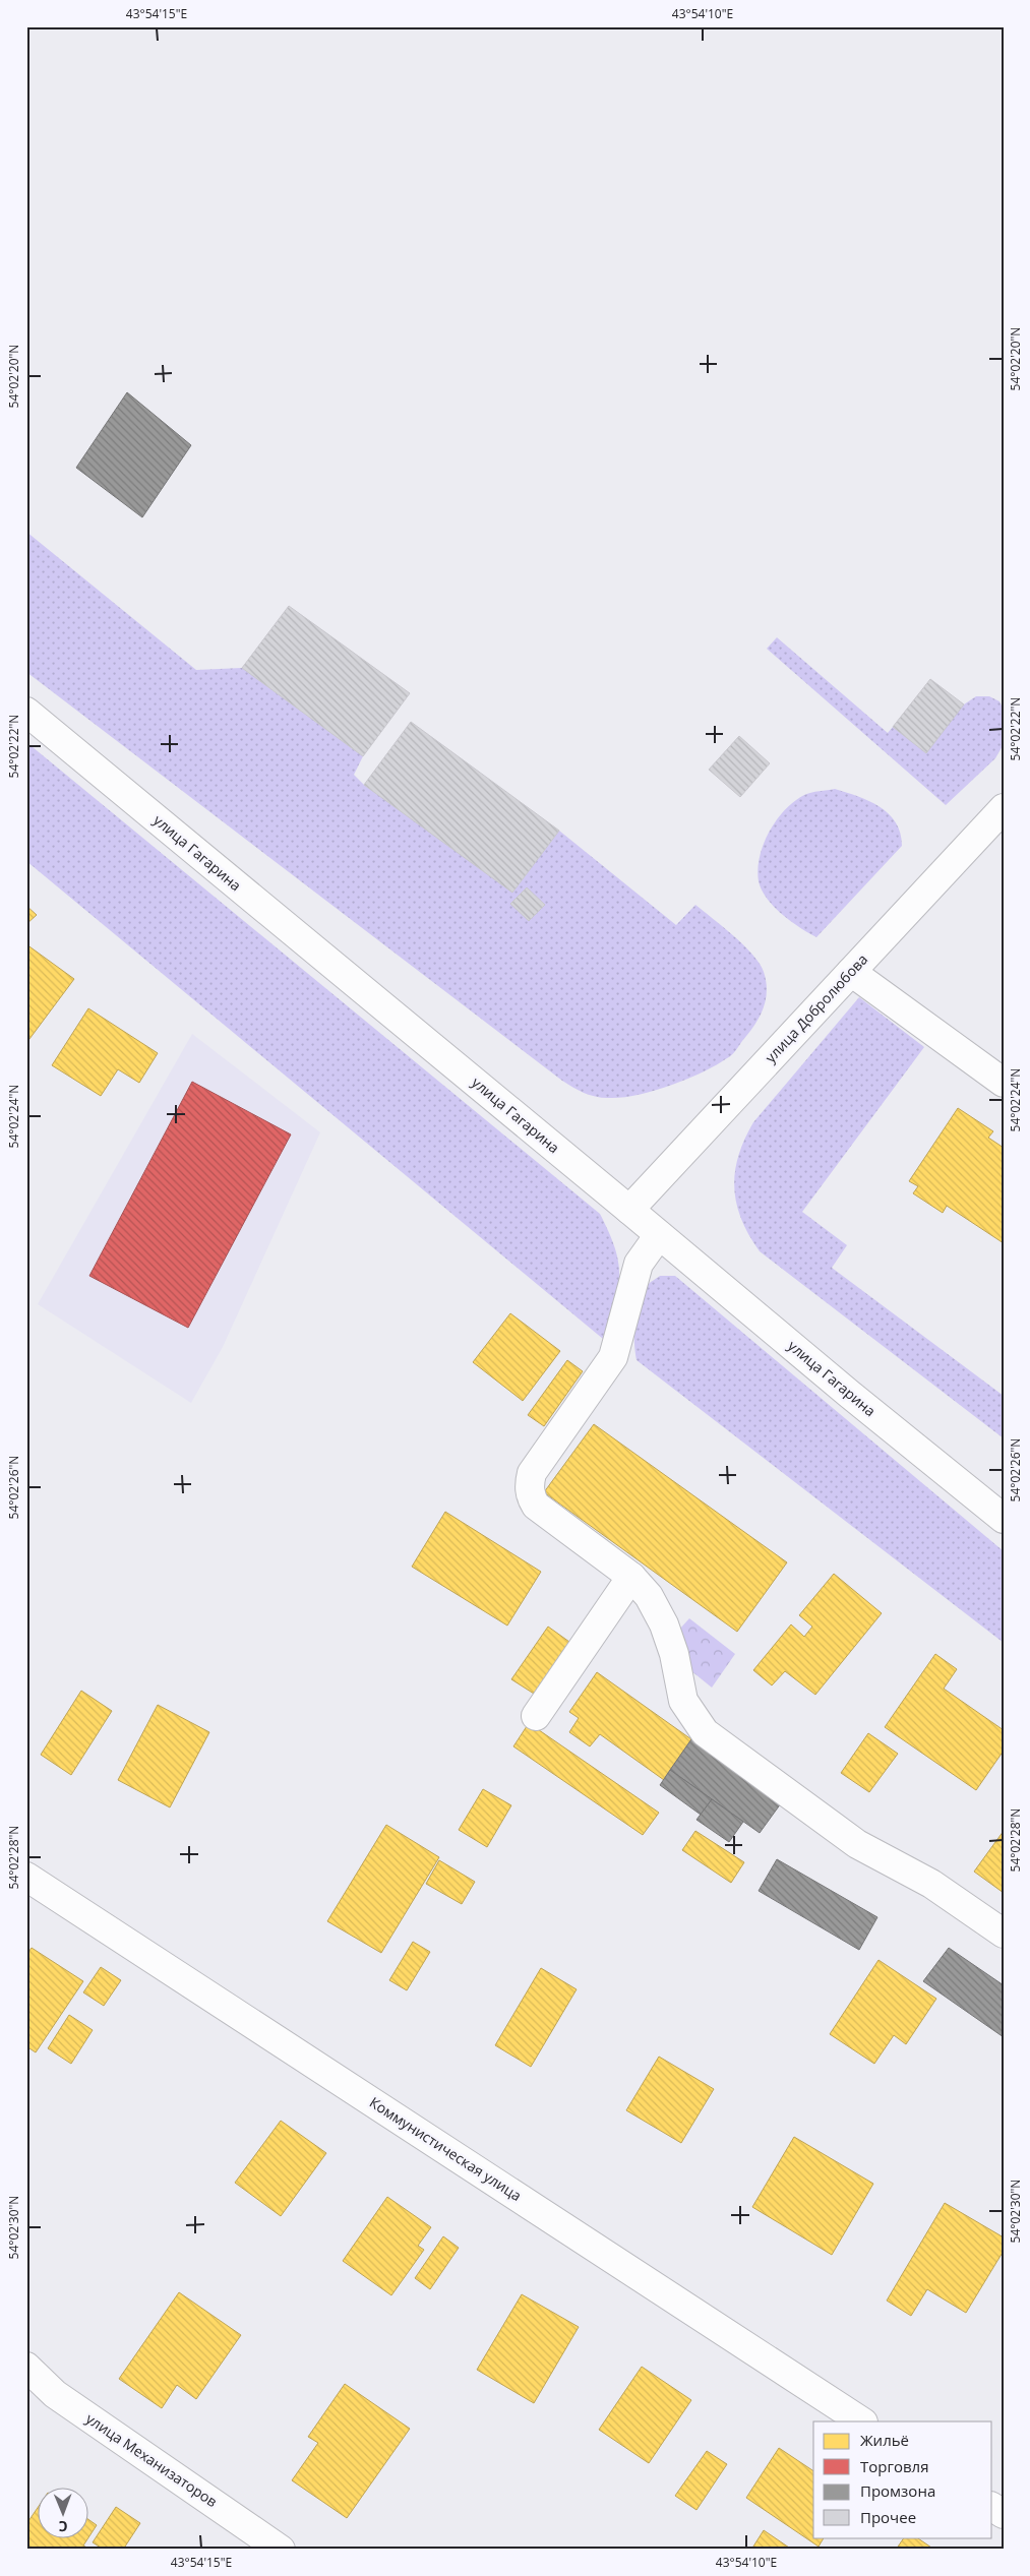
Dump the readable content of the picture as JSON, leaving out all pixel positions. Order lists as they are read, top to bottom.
{
  "streets": {
    "street": [
      "улица Гагарина",
      "улица Добролюбова",
      "Коммунистическая улица",
      "улица Механизаторов"
    ]
  },
  "crossings": [
    ["улица Гагарина", "улица Добролюбова"]
  ],
  "legend": [
    "Жильё",
    "Торговля",
    "Промзона",
    "Прочее"
  ],
  "north": "bottom",
  "coordinates": [
    "43°54'15\"E",
    "43°54'10\"E",
    "54°02'20\"N",
    "54°02'22\"N",
    "54°02'24\"N",
    "54°02'26\"N",
    "54°02'28\"N",
    "54°02'30\"N"
  ]
}
